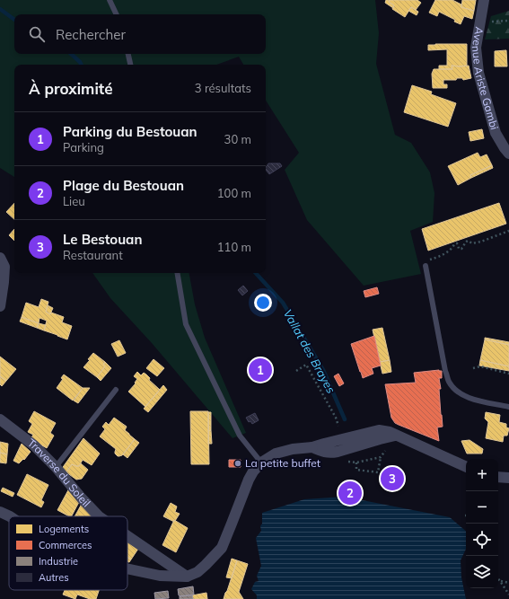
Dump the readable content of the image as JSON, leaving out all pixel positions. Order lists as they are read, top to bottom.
{
  "streets": {
    "street": ["Avenue Ariste Gambi", "Traverse du Soleil"]
  },
  "water": ["Vallat des Brayes"],
  "places": ["La petite buffet"],
  "legend": [
    "Logements",
    "Commerces",
    "Industrie",
    "Autres"
  ],
  "page": {
    "search": "Rechercher",
    "heading": ["À proximité", "3 résultats"],
    "list": [
      {
        "mark": "1",
        "name": "Parking du Bestouan",
        "note": "Parking",
        "value": "30 m"
      },
      {
        "mark": "2",
        "name": "Plage du Bestouan",
        "note": "Lieu",
        "value": "100 m"
      },
      {
        "mark": "3",
        "name": "Le Bestouan",
        "note": "Restaurant",
        "value": "110 m"
      }
    ],
    "pins": ["1", "3", "2"],
    "map_buttons": ["+", "−"]
  }
}
